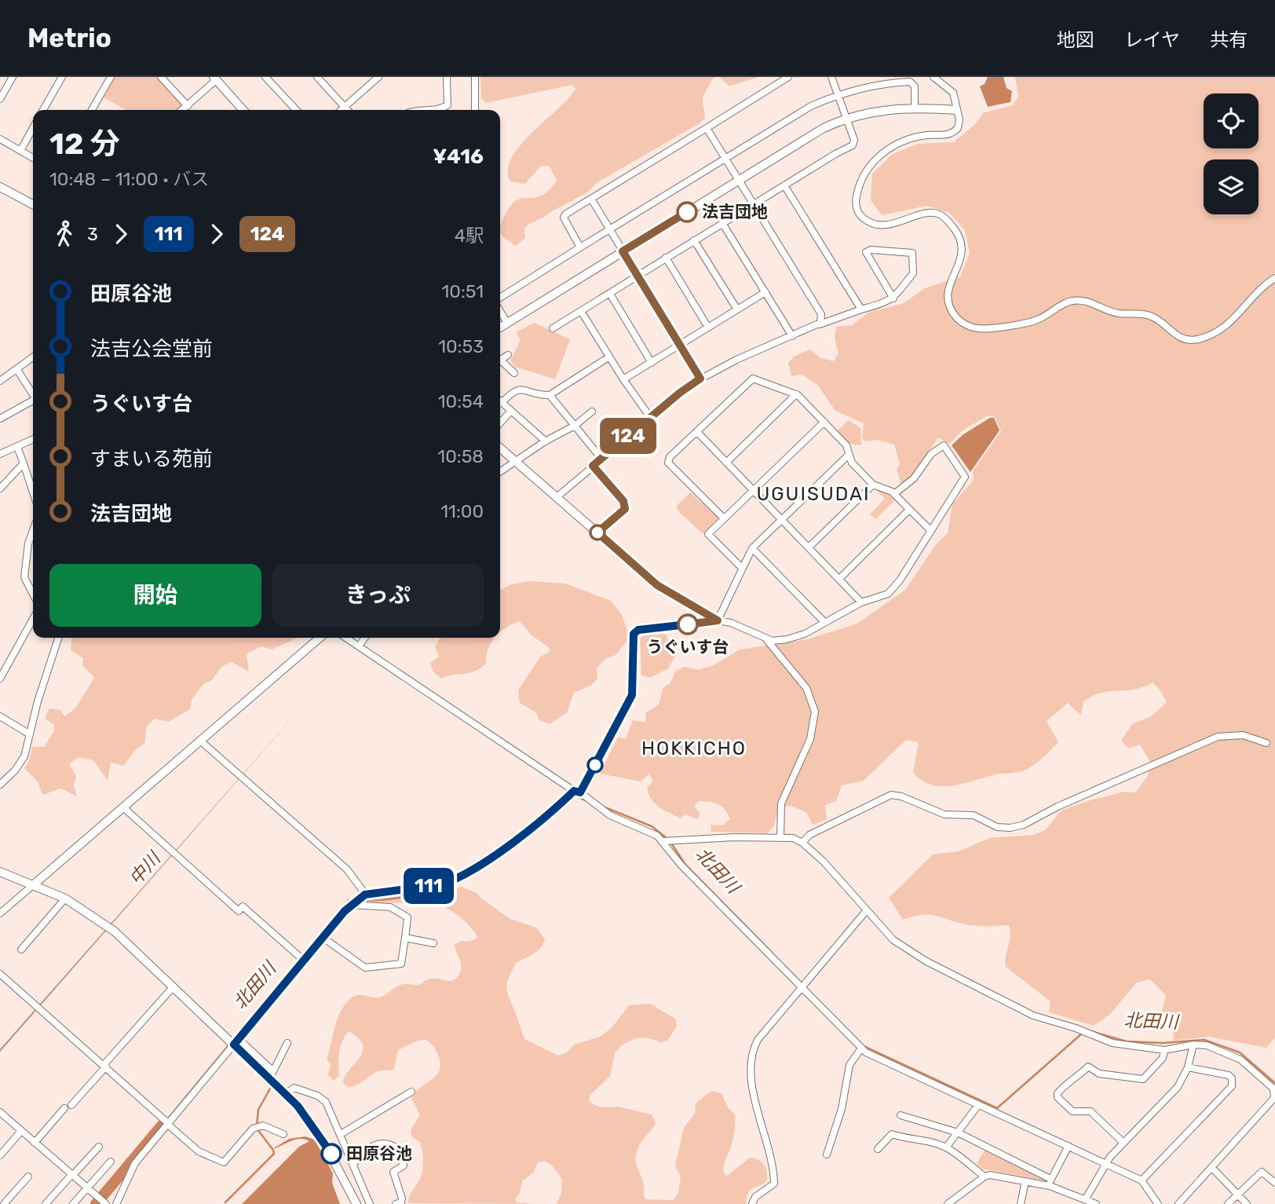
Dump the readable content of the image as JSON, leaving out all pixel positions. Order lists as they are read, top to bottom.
{
  "districts": ["UGUISUDAI", "HOKKICHO"],
  "water": ["中川", "北田川"],
  "places": ["法吉団地", "うぐいす台", "田原谷池"],
  "lines": ["bus line 124", "bus line 111"],
  "page": {
    "header": "Metrio",
    "nav": ["地図", "レイヤ", "共有"],
    "on_map": ["111", "124"],
    "heading": ["12 分", "10:48 – 11:00 · バス", "¥416"],
    "legs": [
      "3",
      "111",
      "124",
      "4駅"
    ],
    "list": [
      {
        "name": "田原谷池",
        "value": "10:51"
      },
      {
        "name": "法吉公会堂前",
        "value": "10:53"
      },
      {
        "name": "うぐいす台",
        "value": "10:54"
      },
      {
        "name": "すまいる苑前",
        "value": "10:58"
      },
      {
        "name": "法吉団地",
        "value": "11:00"
      }
    ],
    "buttons": ["開始", "きっぷ"]
  }
}
